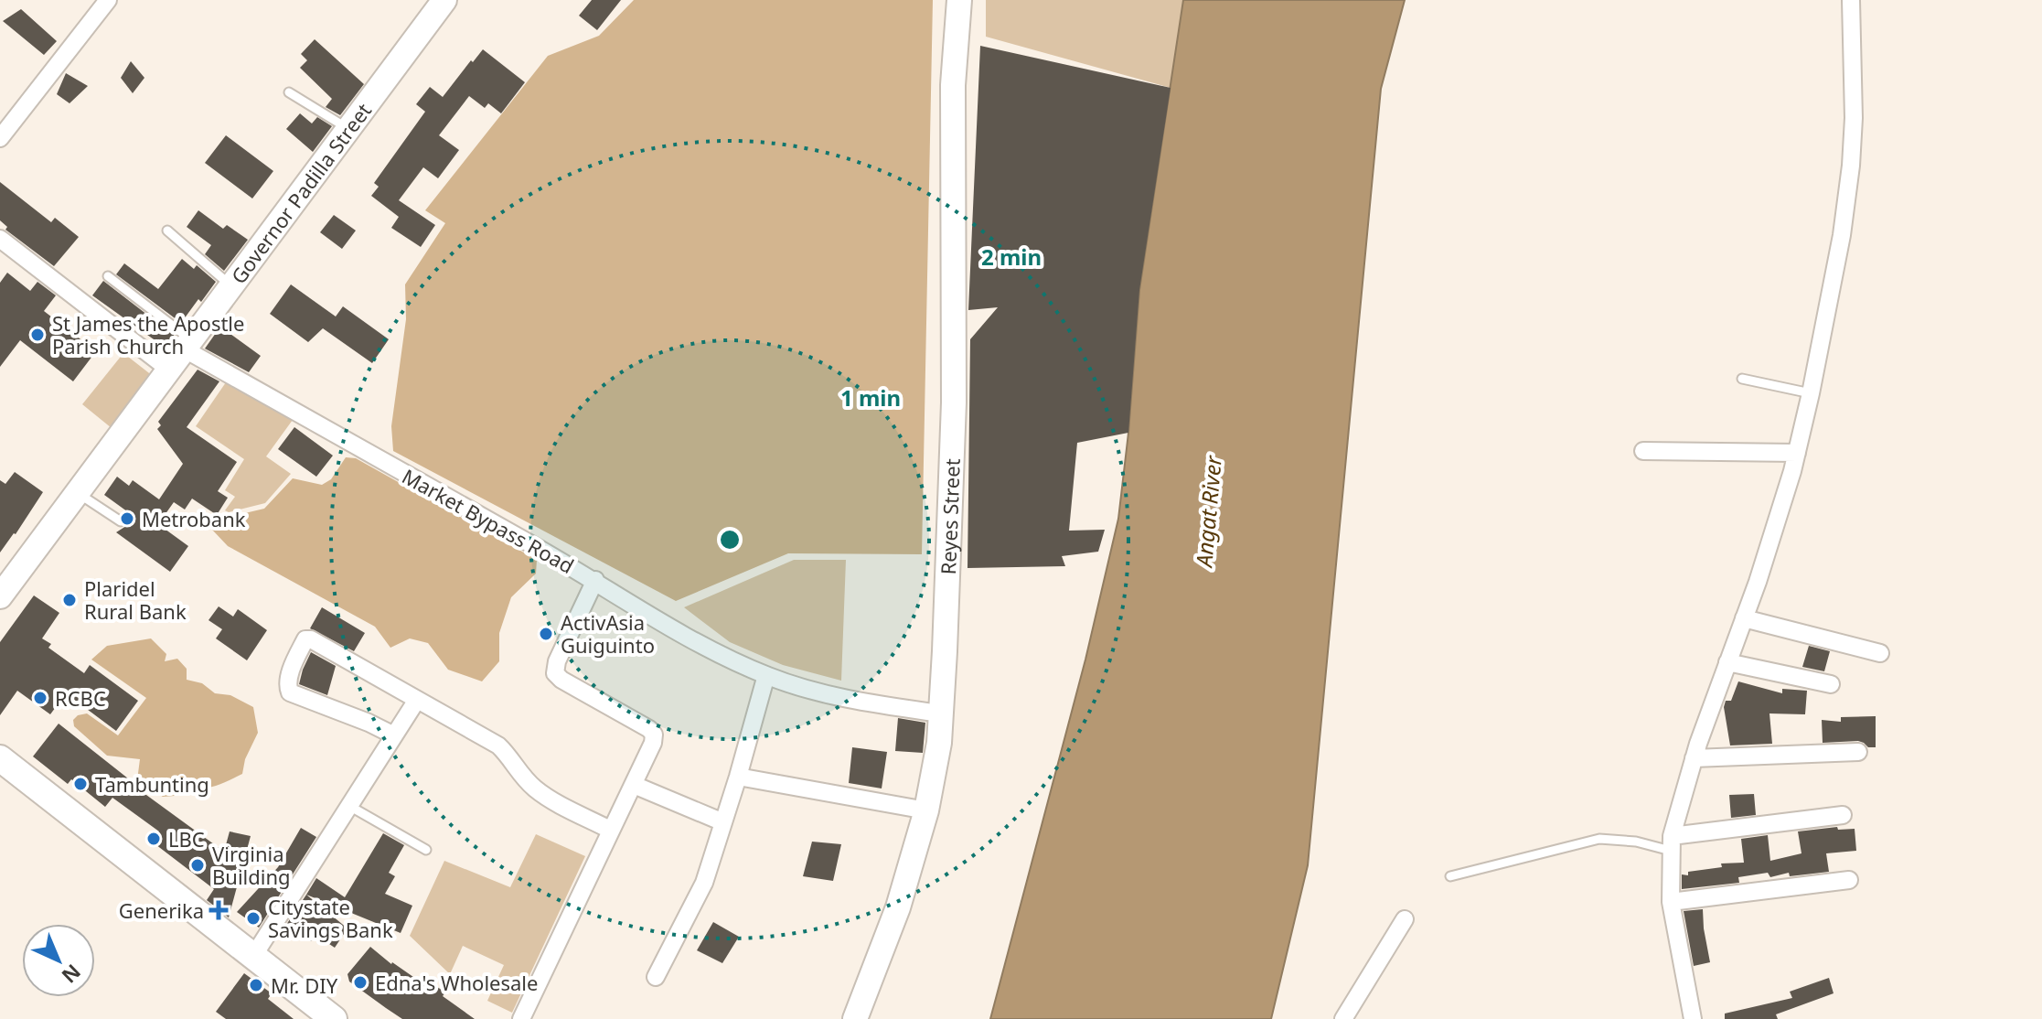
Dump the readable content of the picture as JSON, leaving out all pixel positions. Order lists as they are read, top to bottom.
{
  "streets": {
    "street": ["Governor Padilla Street", "Reyes Street", "Market Bypass Road"]
  },
  "crossings": [
    ["Governor Padilla Street", "Market Bypass Road"]
  ],
  "water": ["Angat River"],
  "places": {
    "other": [
      "St James the Apostle Parish Church",
      "Metrobank",
      "Plaridel Rural Bank",
      "ActivAsia Guiguinto",
      "RCBC",
      "Tambunting",
      "LBC",
      "Virginia Building",
      "Citystate Savings Bank",
      "Edna's Wholesale",
      "Mr. DIY"
    ],
    "health": ["Generika"]
  },
  "north": "bottom right",
  "rings": ["2 min", "1 min"]
}
